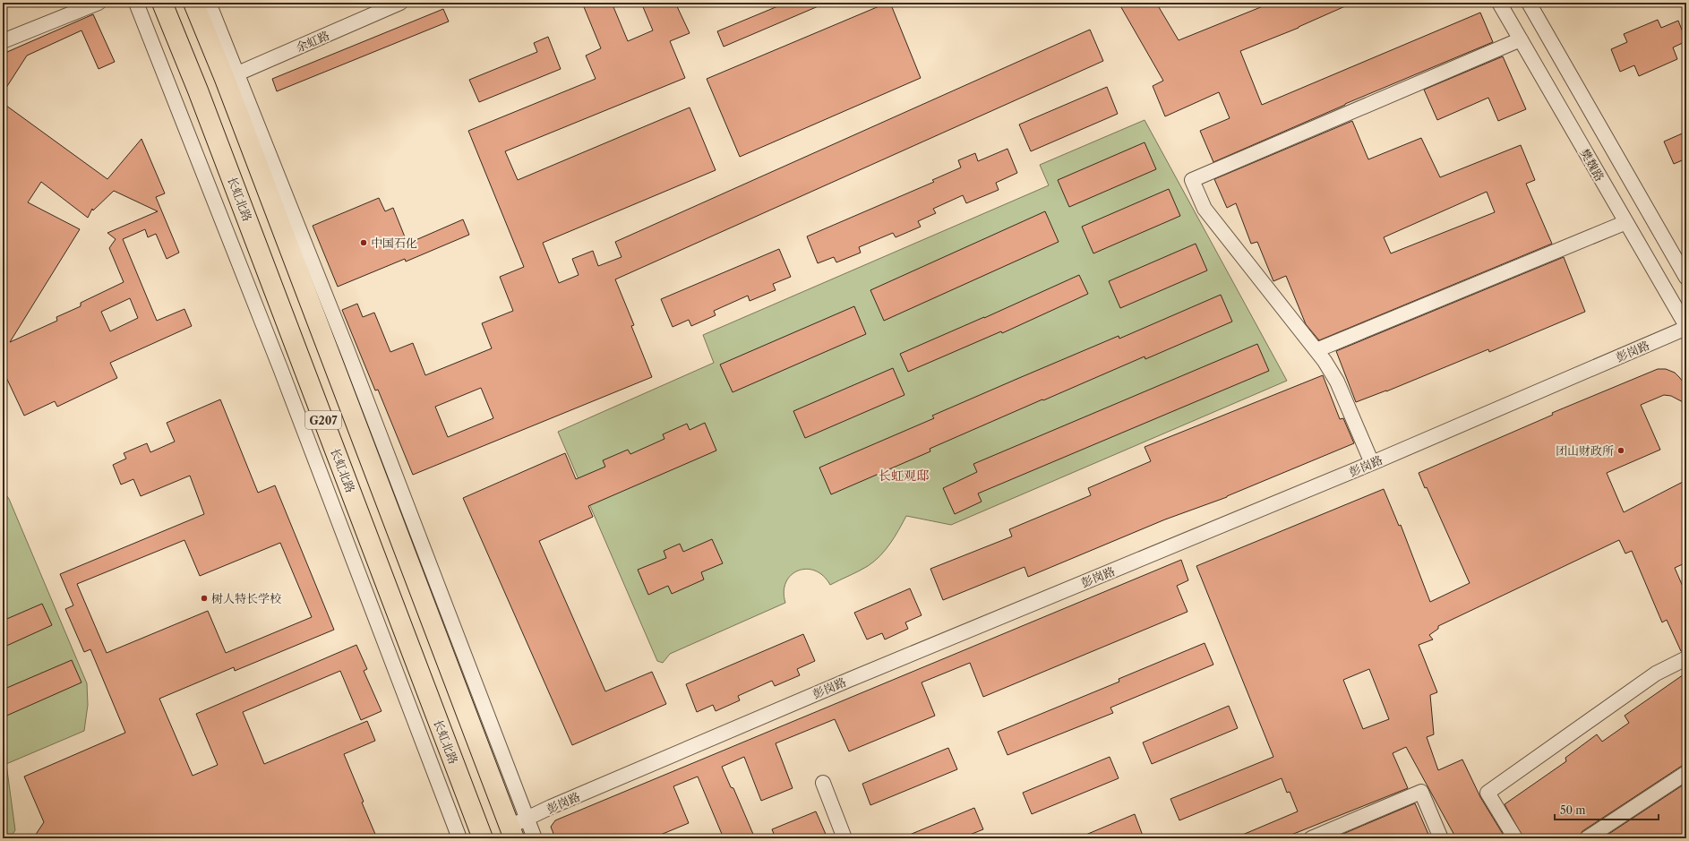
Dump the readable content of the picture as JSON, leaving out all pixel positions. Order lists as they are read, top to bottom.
{
  "streets": {
    "highway": ["长虹北路", "G207"],
    "street": ["余虹路", "樊魏路", "彭岗路"]
  },
  "crossings": [
    ["余虹路", "G207"],
    ["樊魏路", "彭岗路"],
    ["彭岗路", "G207"]
  ],
  "districts": ["长虹观邸"],
  "places": ["中国石化", "团山财政所", "树人特长学校"],
  "scale_bar": "50 m"
}
